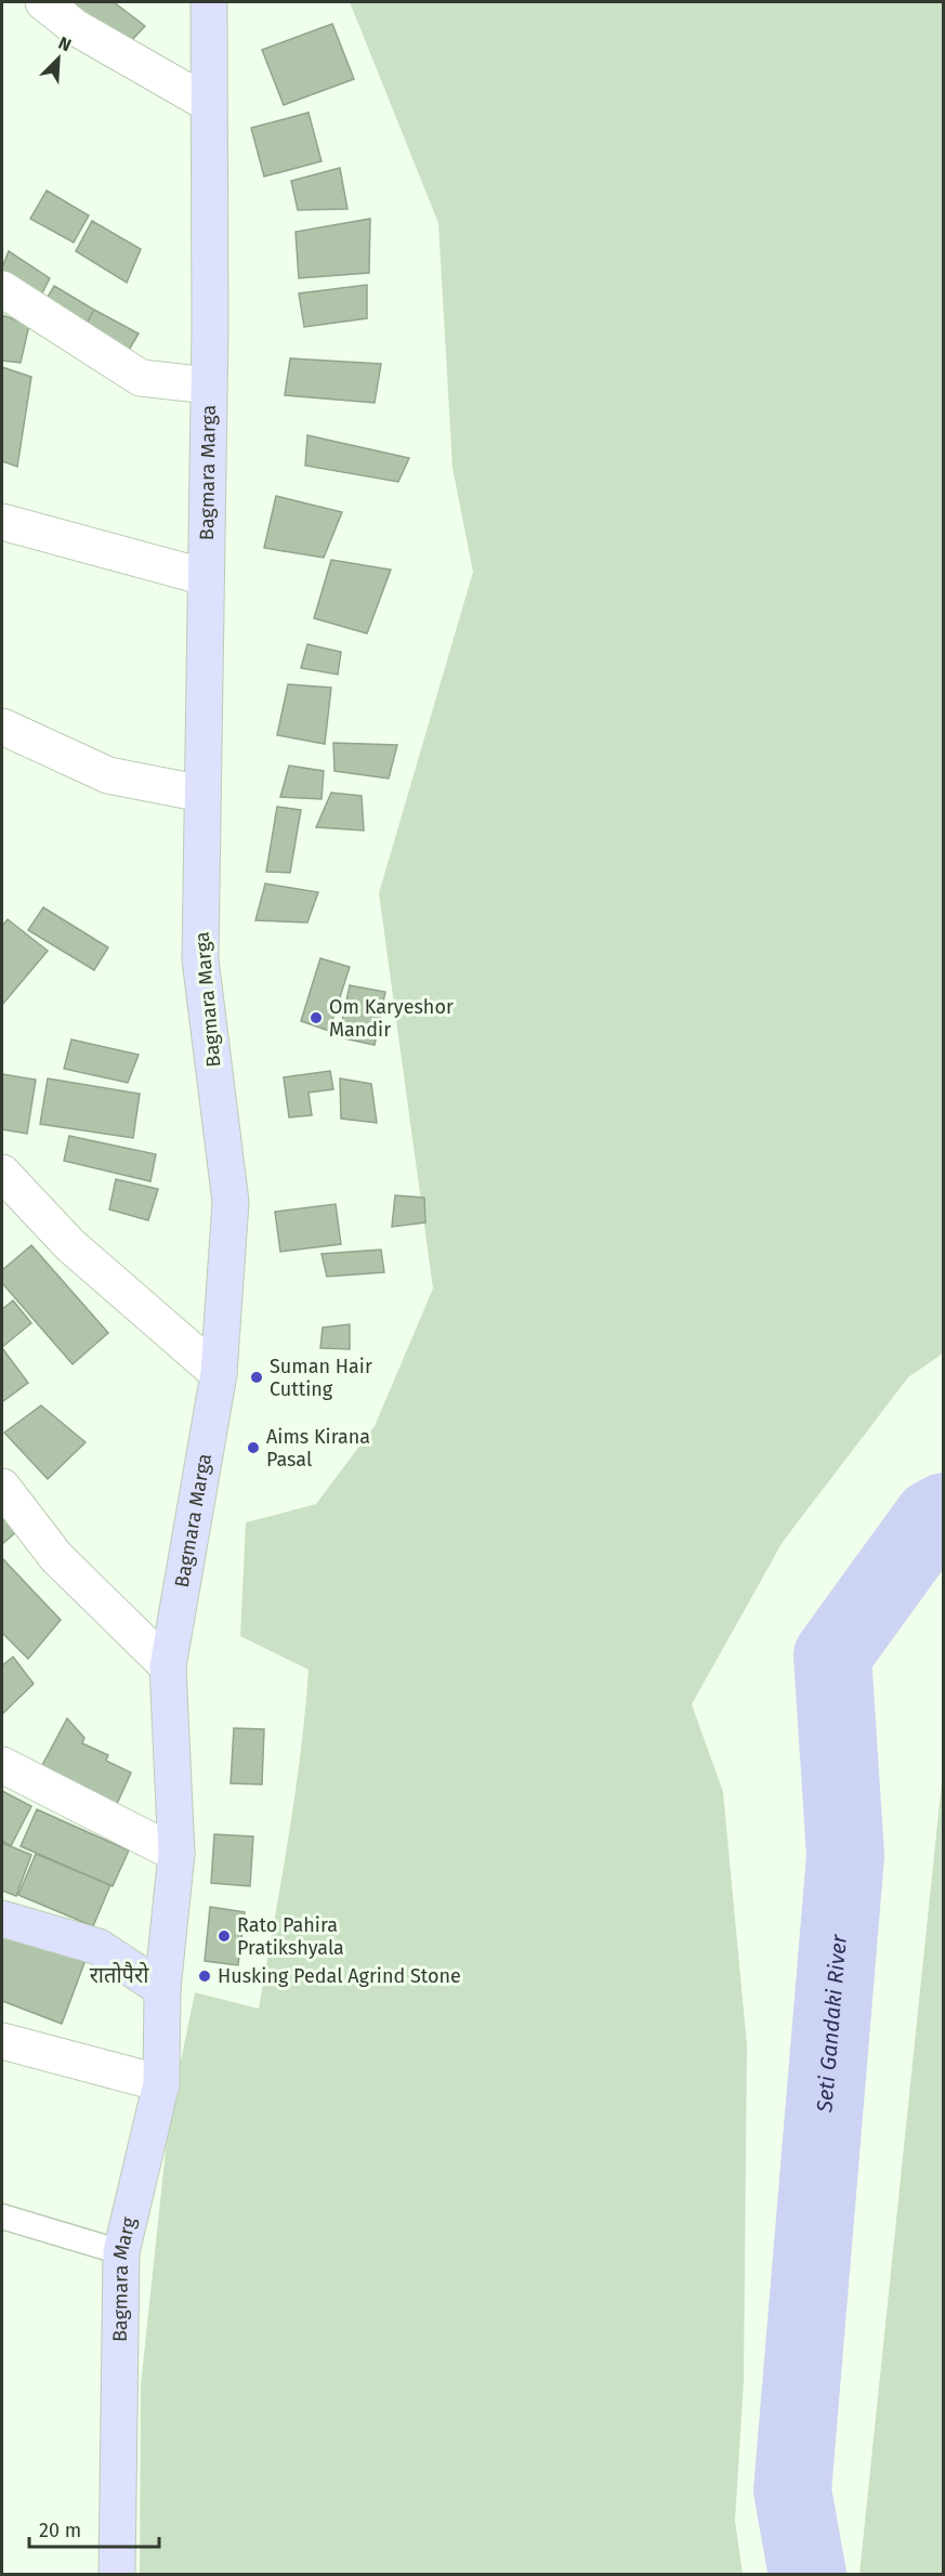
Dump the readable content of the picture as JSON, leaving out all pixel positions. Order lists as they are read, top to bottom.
{
  "streets": {
    "main road": ["Bagmara Marga", "Bagmara Marg"]
  },
  "crossings": [
    ["Bagmara Marga", "Bagmara Marg"]
  ],
  "districts": ["रातोपैरो"],
  "water": ["Seti Gandaki River"],
  "places": [
    "Om Karyeshor Mandir",
    "Suman Hair Cutting",
    "Aims Kirana Pasal",
    "Rato Pahira Pratikshyala",
    "Husking Pedal Agrind Stone"
  ],
  "scale_bar": "20 m",
  "north": "top right"
}
